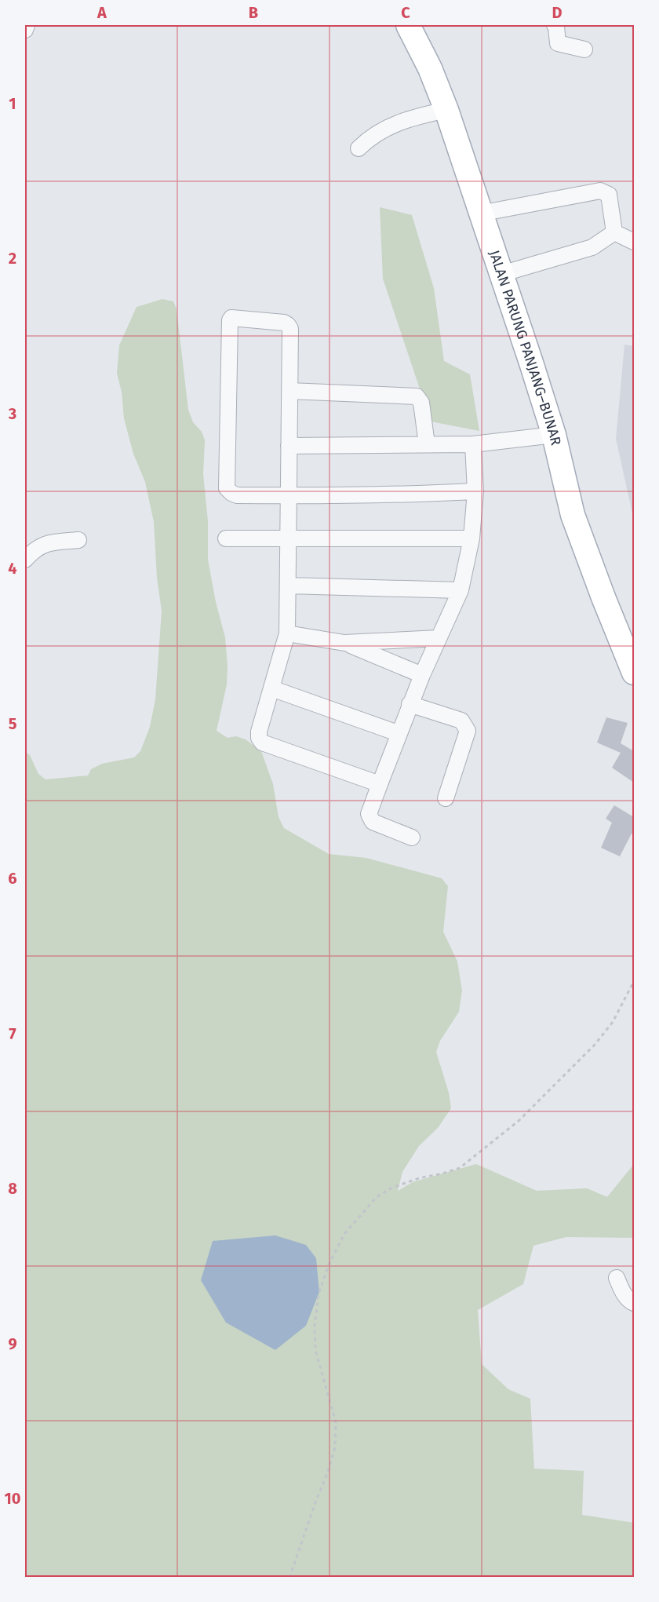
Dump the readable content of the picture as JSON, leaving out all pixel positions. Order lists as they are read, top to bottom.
{
  "streets": {
    "main road": ["JALAN PARUNG PANJANG–BUNAR"]
  },
  "grid": {
    "columns": [
      "A",
      "B",
      "C",
      "D"
    ],
    "rows": [
      "1",
      "2",
      "3",
      "4",
      "5",
      "6",
      "7",
      "8",
      "9",
      "10"
    ]
  }
}
